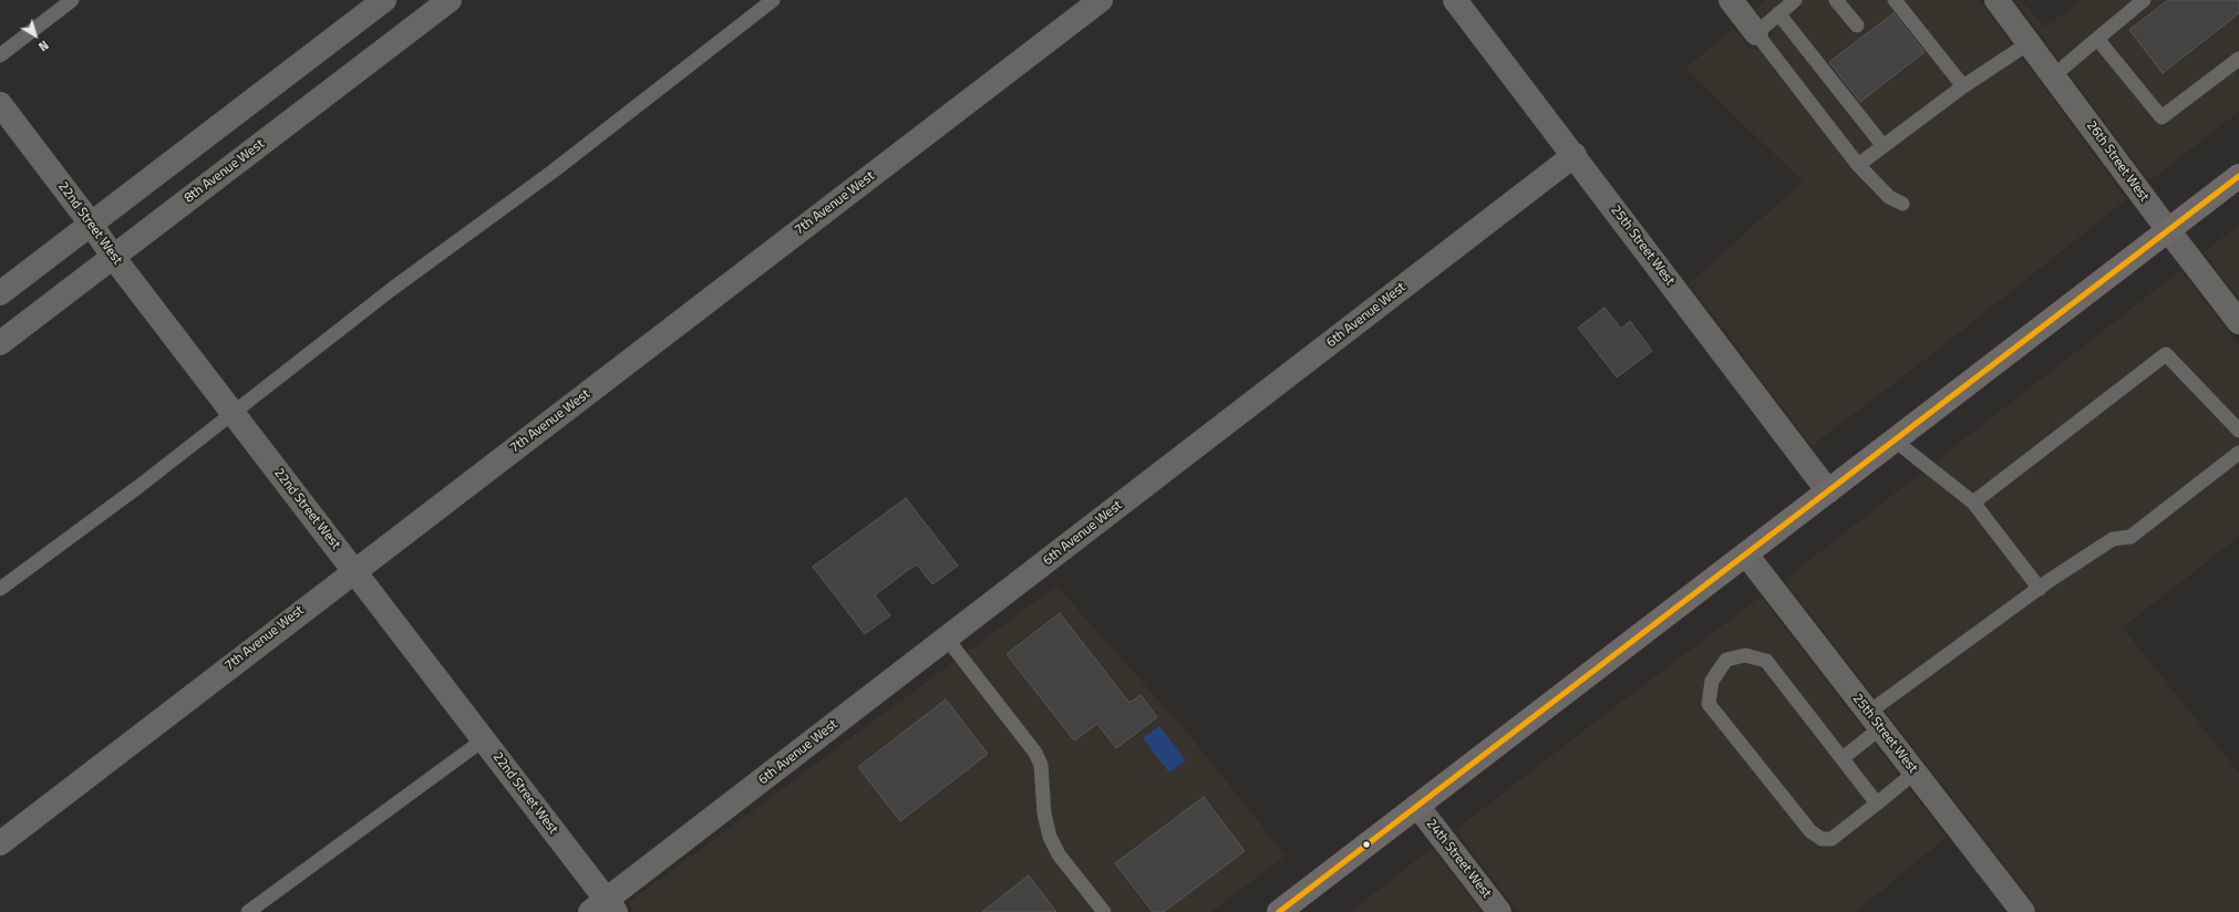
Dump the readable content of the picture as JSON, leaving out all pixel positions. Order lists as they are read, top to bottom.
{
  "streets": {
    "street": [
      "26th Street West",
      "8th Avenue West",
      "7th Avenue West",
      "22nd Street West",
      "25th Street West",
      "6th Avenue West",
      "24th Street West"
    ]
  },
  "crossings": [
    ["8th Avenue West", "22nd Street West"],
    ["7th Avenue West", "22nd Street West"],
    ["22nd Street West", "6th Avenue West"],
    ["25th Street West", "6th Avenue West"]
  ],
  "north": "bottom right"
}
